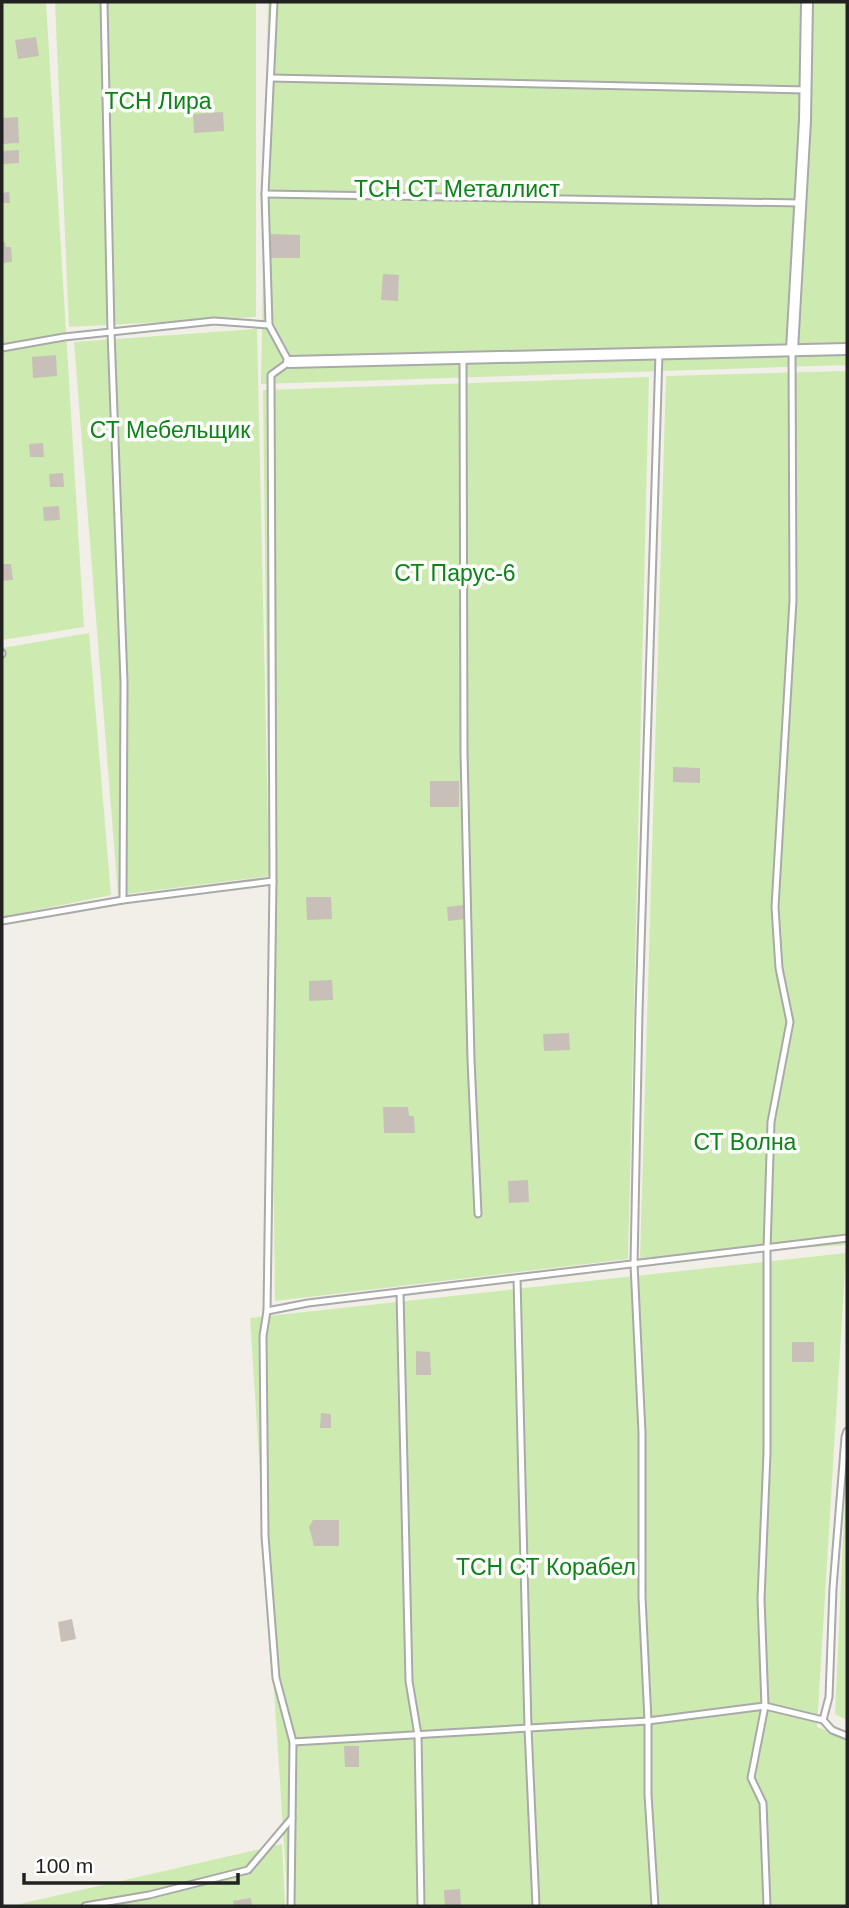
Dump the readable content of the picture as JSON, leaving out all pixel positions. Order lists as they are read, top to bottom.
{
  "parks": [
    "ТСН Лира",
    "ТСН СТ Металлист",
    "СТ Мебельщик",
    "СТ Парус-6",
    "СТ Волна",
    "ТСН СТ Корабел"
  ],
  "scale_bar": "100 m"
}
